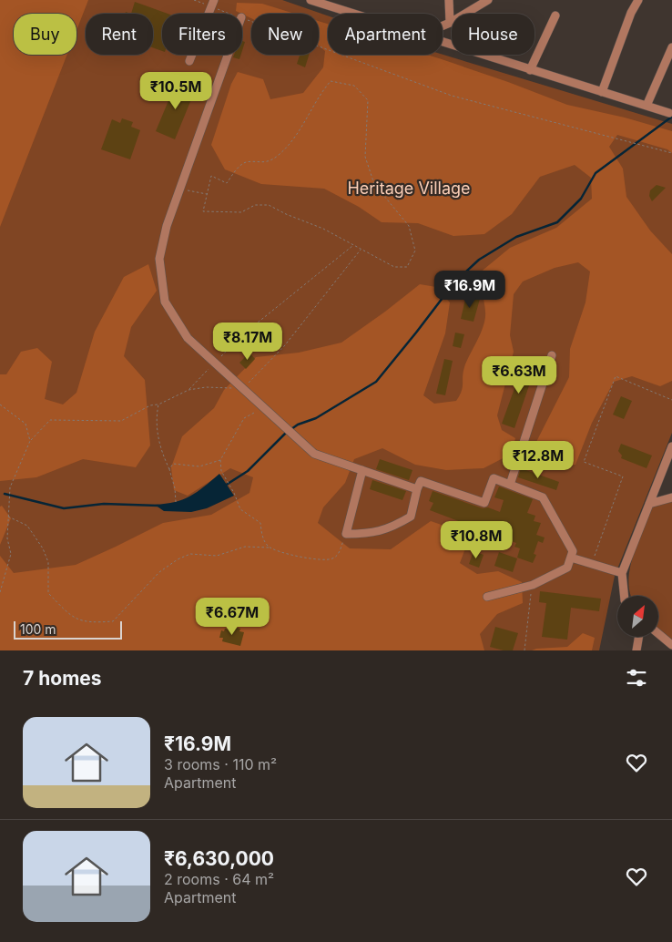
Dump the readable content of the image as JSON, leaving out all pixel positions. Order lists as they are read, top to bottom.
{
  "parks": ["Heritage Village"],
  "scale_bar": "100 m",
  "north": "top right",
  "page": {
    "chip": [
      "Buy",
      "Rent",
      "Filters",
      "New",
      "Apartment",
      "House"
    ],
    "price": [
      "₹10.5M",
      "₹16.9M",
      "₹8.17M",
      "₹6.63M",
      "₹12.8M",
      "₹10.8M",
      "₹6.67M"
    ],
    "scale": "100 m",
    "heading": "7 homes",
    "list": [
      {
        "name": "₹16.9M",
        "note": "3 rooms · 110 m² · Apartment"
      },
      {
        "name": "₹6,630,000",
        "note": "2 rooms · 64 m² · Apartment"
      }
    ]
  }
}
